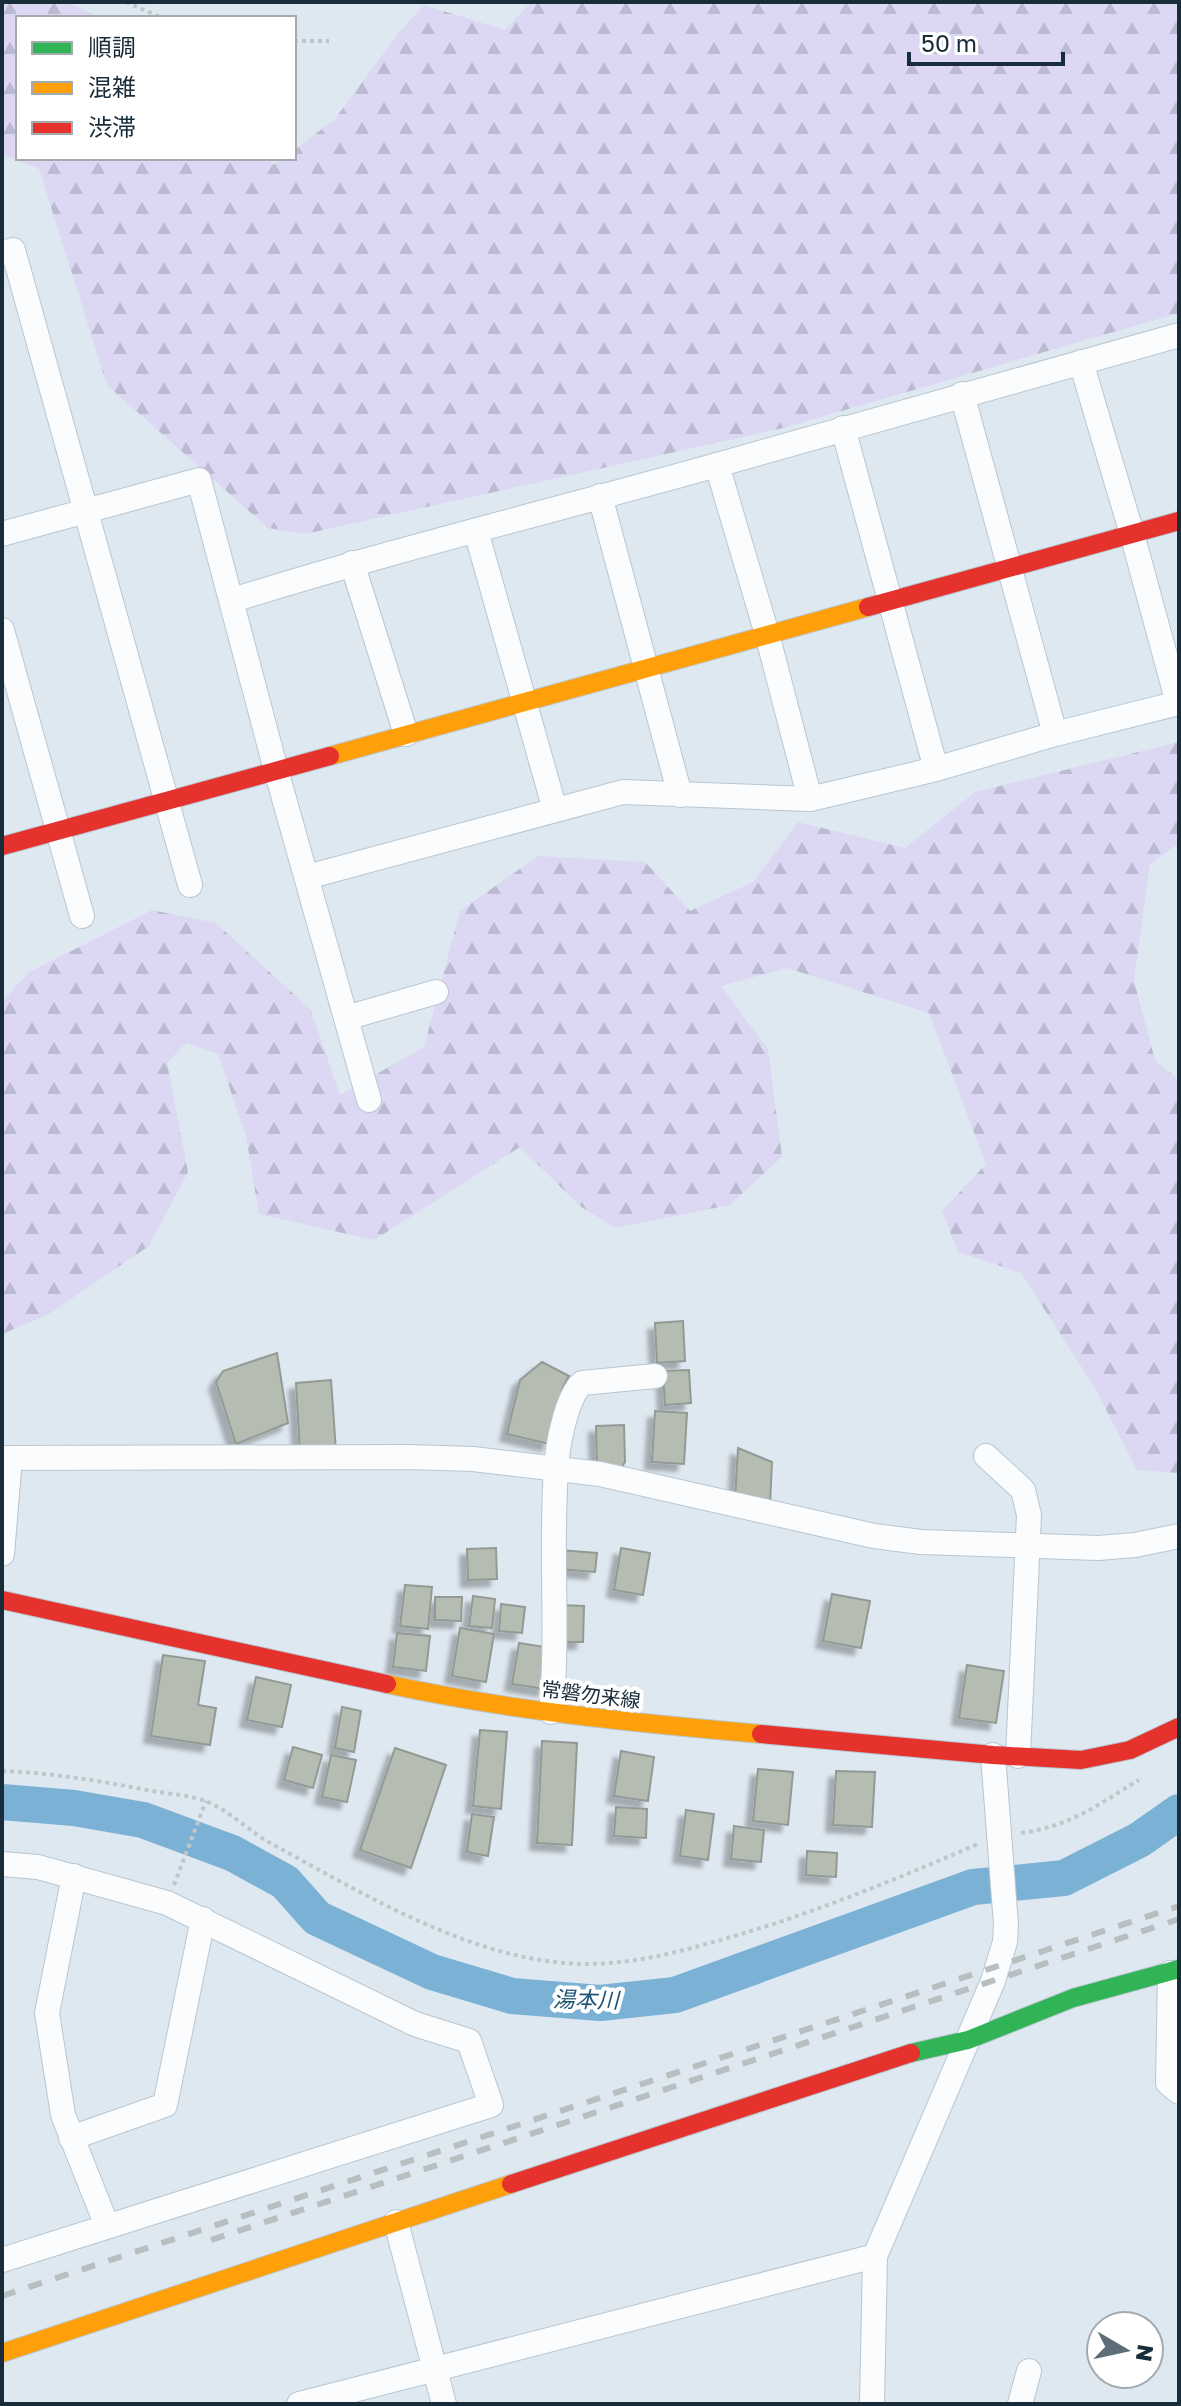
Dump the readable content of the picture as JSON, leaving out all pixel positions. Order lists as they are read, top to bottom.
{
  "streets": {
    "street": ["常磐勿来線"]
  },
  "water": ["湯本川"],
  "legend": ["順調", "混雑", "渋滞"],
  "scale_bar": "50 m",
  "north": "right"
}
